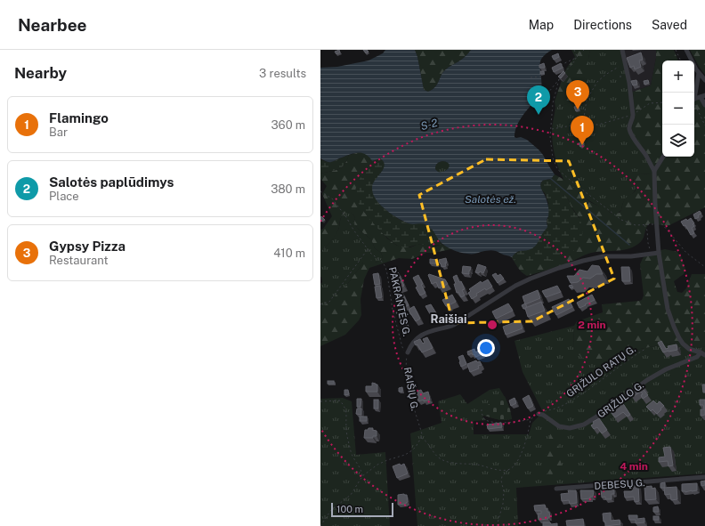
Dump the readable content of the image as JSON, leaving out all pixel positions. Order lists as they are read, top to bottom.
{
  "streets": {
    "street": ["RAIŠIŲ G.", "GRĮŽULO G.", "DEBESŲ G."],
    "path": ["PAKRANTĖS G.", "GRĮŽULO RATŲ G."]
  },
  "crossings": [
    ["PAKRANTĖS G.", "RAIŠIŲ G."],
    ["GRĮŽULO RATŲ G.", "GRĮŽULO G."]
  ],
  "districts": ["Raišiai"],
  "water": ["S-2", "Salotės ež."],
  "scale_bar": "100 m",
  "page": {
    "header": "Nearbee",
    "nav": ["Map", "Directions", "Saved"],
    "heading": ["Nearby", "3 results"],
    "map_buttons": ["+", "−"],
    "pins": ["3", "2", "1"],
    "list": [
      {
        "mark": "1",
        "name": "Flamingo",
        "note": "Bar",
        "value": "360 m"
      },
      {
        "mark": "2",
        "name": "Salotės paplūdimys",
        "note": "Place",
        "value": "380 m"
      },
      {
        "mark": "3",
        "name": "Gypsy Pizza",
        "note": "Restaurant",
        "value": "410 m"
      }
    ],
    "scale": "100 m"
  },
  "rings": ["2 min", "4 min"]
}
